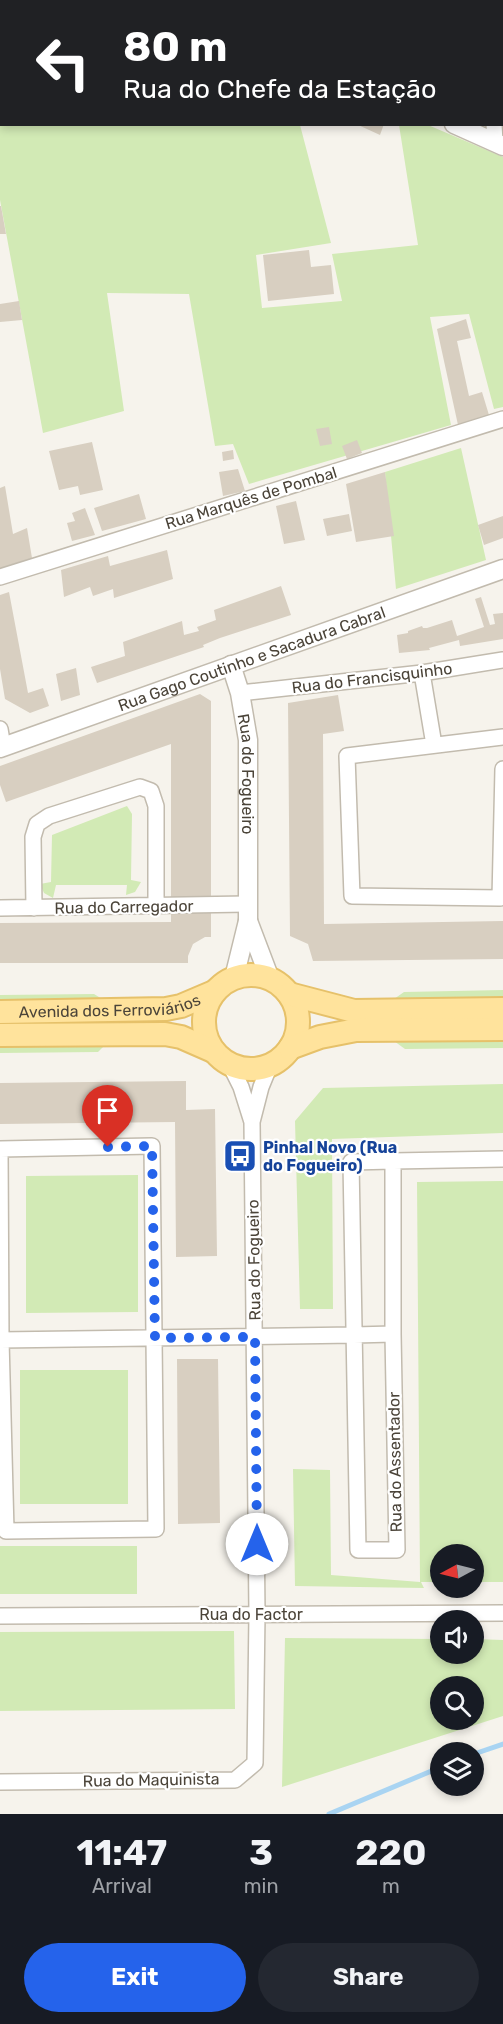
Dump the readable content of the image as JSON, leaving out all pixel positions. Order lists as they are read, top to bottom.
{
  "streets": {
    "main road": ["Avenida dos Ferroviários"],
    "street": [
      "Rua Marquês de Pombal",
      "Rua Gago Coutinho e Sacadura Cabral",
      "Rua do Francisquinho",
      "Rua do Fogueiro",
      "Rua do Carregador",
      "Rua do Assentador",
      "Rua do Factor",
      "Rua do Maquinista"
    ]
  },
  "crossings": [
    ["Rua Gago Coutinho e Sacadura Cabral", "Rua do Fogueiro"],
    ["Rua do Francisquinho", "Rua do Fogueiro"],
    ["Rua do Fogueiro", "Rua do Carregador"],
    ["Rua do Fogueiro", "Avenida dos Ferroviários"],
    ["Rua do Fogueiro", "Rua do Factor"],
    ["Rua do Fogueiro", "Rua do Maquinista"],
    ["Rua do Factor", "Rua do Maquinista"]
  ],
  "places": {
    "bus stop": ["Pinhal Novo (Rua do Fogueiro)"]
  },
  "north": "left",
  "page": {
    "turn": ["80 m", "Rua do Chefe da Estação"],
    "eta": [
      "11:47",
      "Arrival",
      "3",
      "min",
      "220",
      "m"
    ],
    "buttons": ["Exit", "Share"]
  }
}
